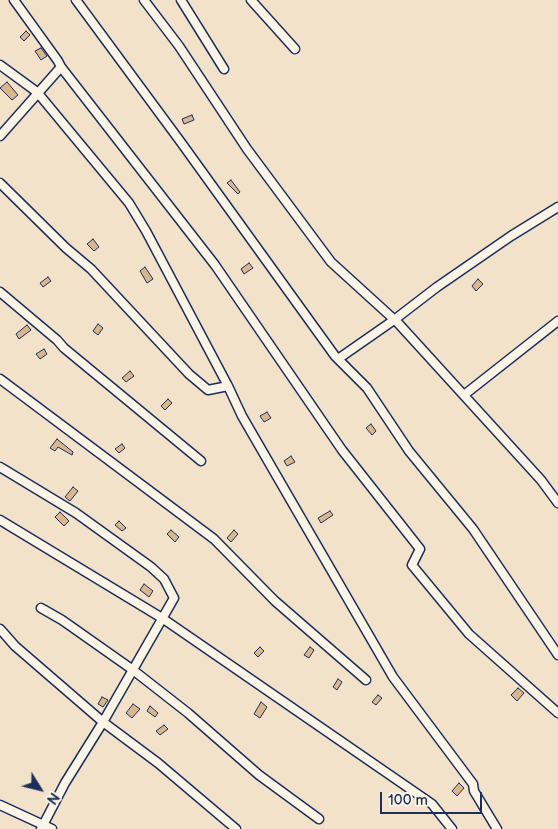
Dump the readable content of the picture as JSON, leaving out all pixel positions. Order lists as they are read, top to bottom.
{
  "scale_bar": "100 m",
  "north": "bottom right"
}
